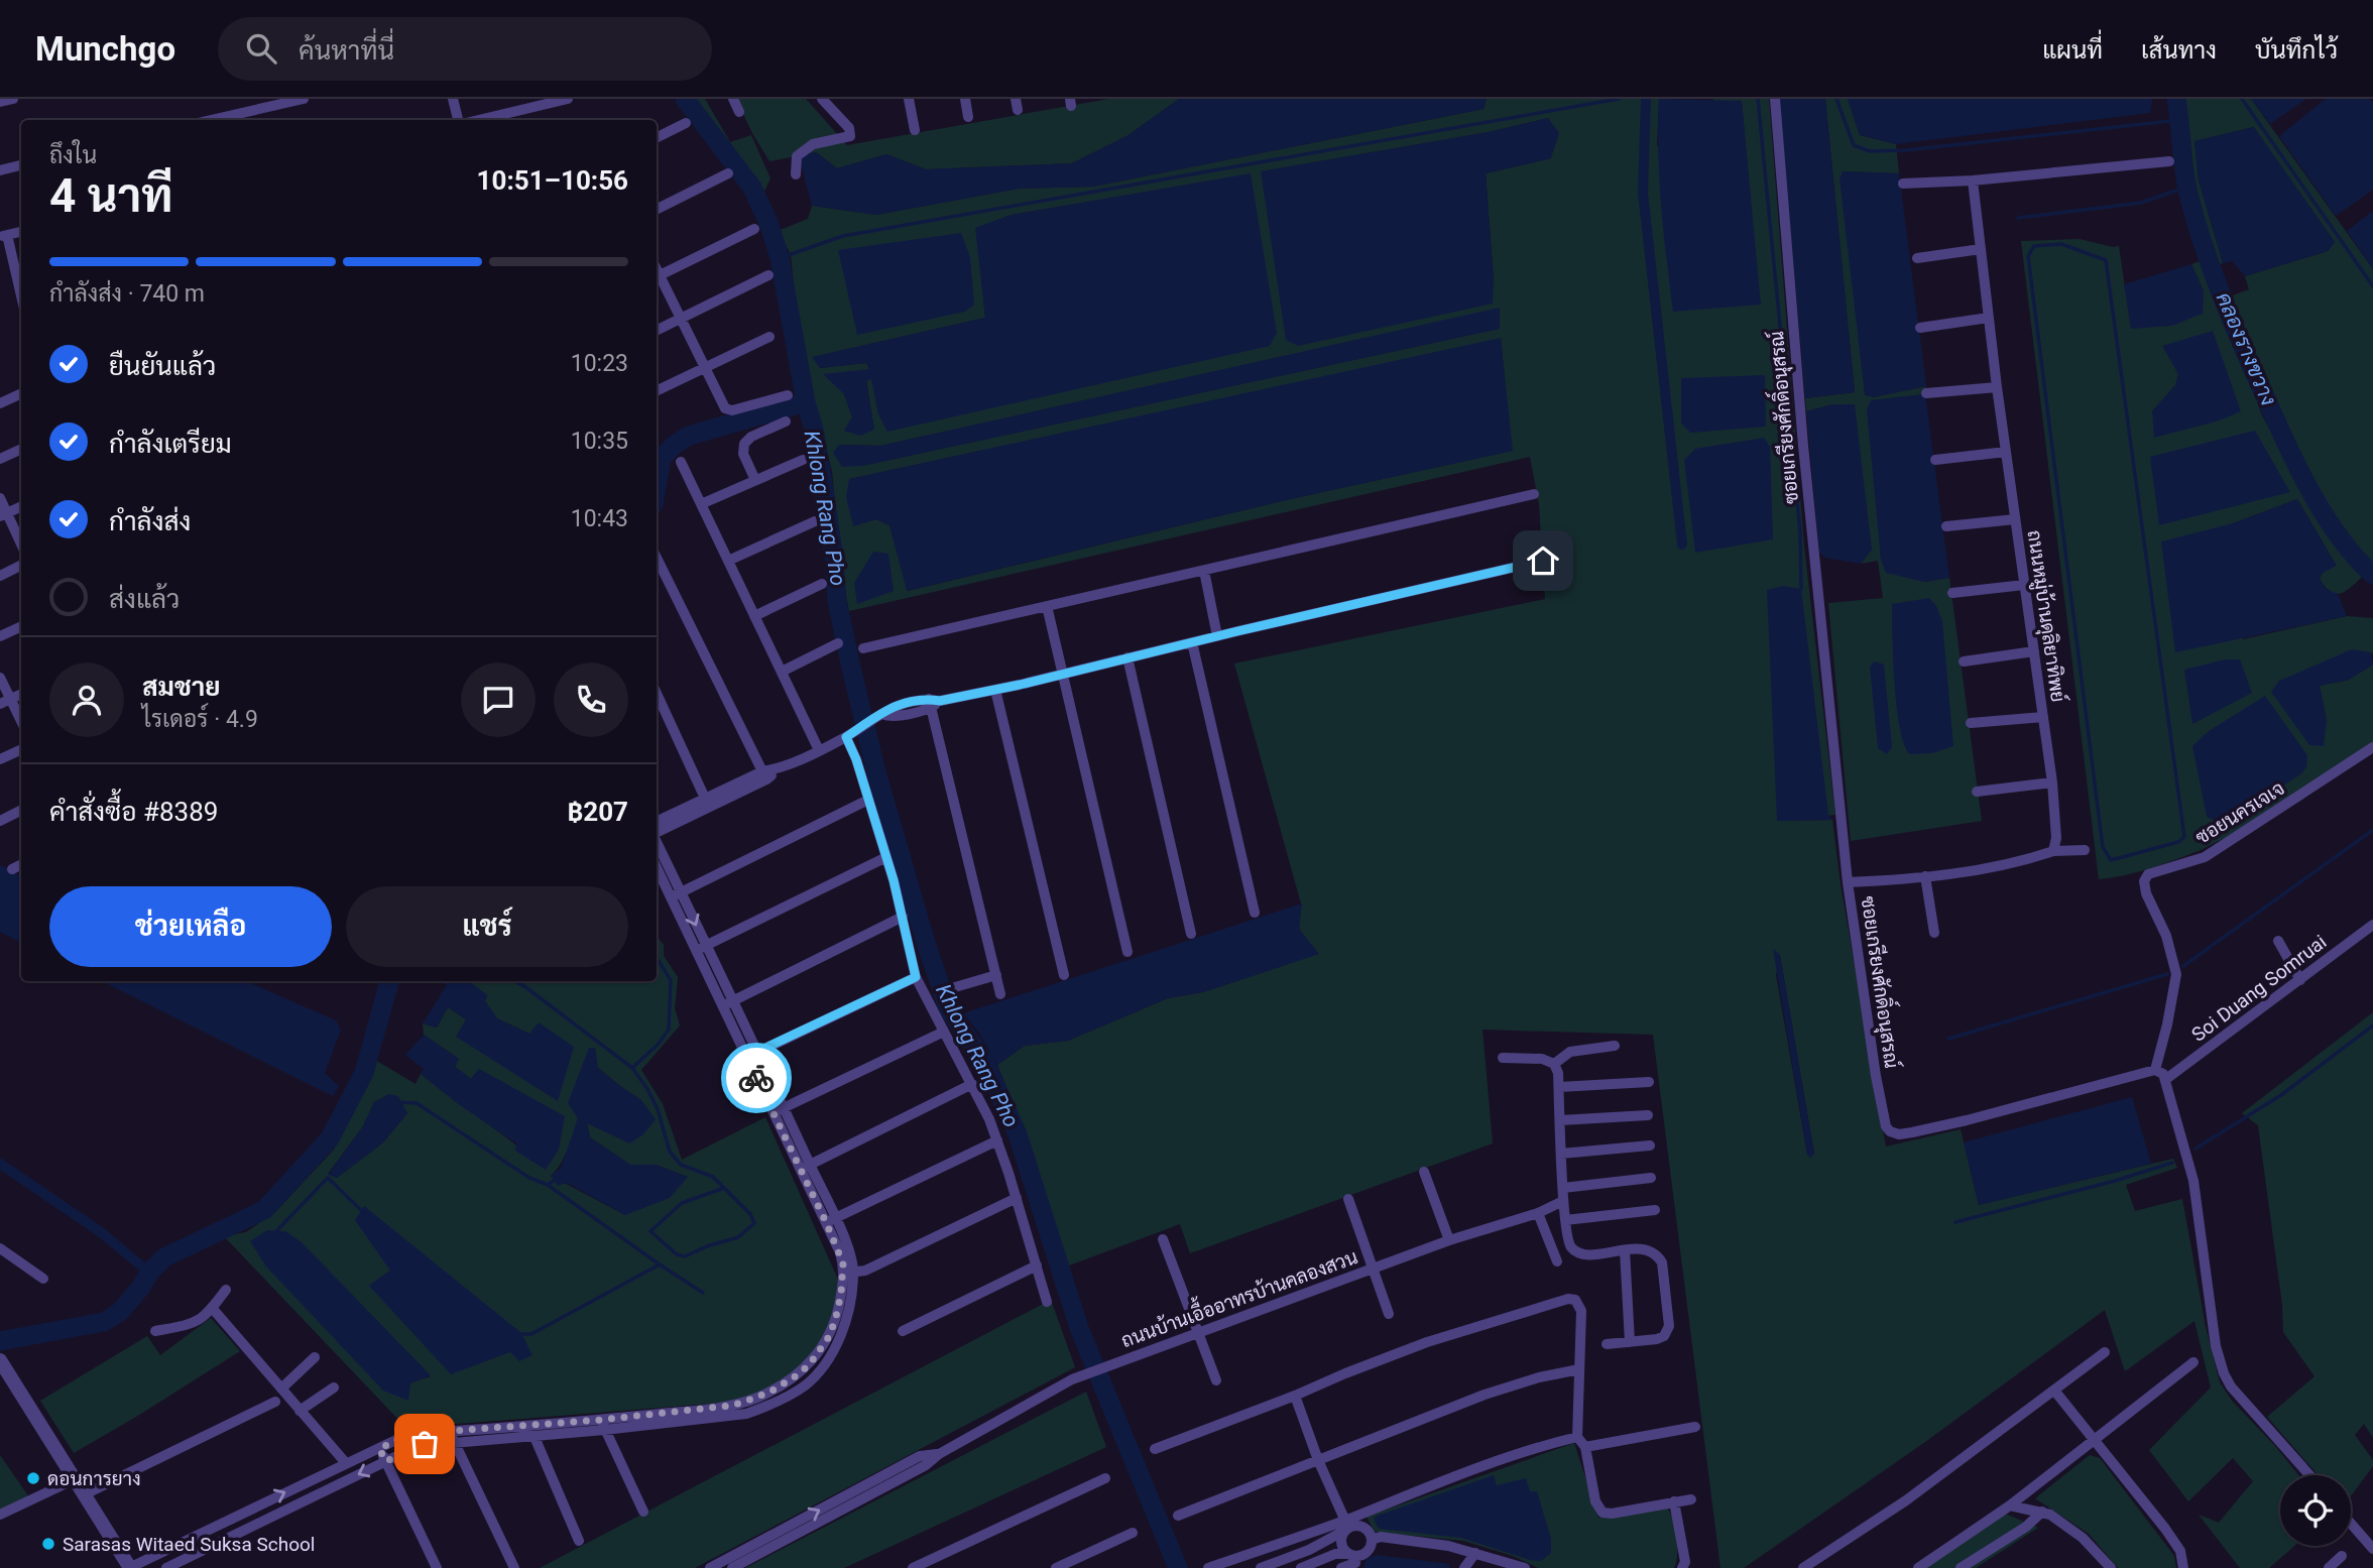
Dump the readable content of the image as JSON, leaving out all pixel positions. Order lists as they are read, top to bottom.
{
  "streets": {
    "street": [
      "ซอยเกรียงศักดิ์อนุสรณ์",
      "ถนนหมู่บ้านดุลิยาทิพย์",
      "ซอยนครเจเจ",
      "Soi Duang Somruai",
      "ถนนบ้านเอื้ออาทรบ้านคลองสวน"
    ]
  },
  "crossings": [
    ["ซอยเกรียงศักดิ์อนุสรณ์", "ซอยนครเจเจ"]
  ],
  "water": ["คลองรางขวาง", "Khlong Rang Pho"],
  "places": ["ดอนการยาง", "Sarasas Witaed Suksa School"],
  "page": {
    "header": "Munchgo",
    "search": "ค้นหาที่นี่",
    "nav": ["แผนที่", "เส้นทาง", "บันทึกไว้"],
    "heading": ["4 นาที", "ถึงใน", "10:51–10:56"],
    "panel": [
      "สมชาย",
      "ไรเดอร์ · 4.9",
      "คำสั่งซื้อ #8389",
      "฿207"
    ],
    "bar": "กำลังส่ง · 740 m",
    "list": [
      ["ยืนยันแล้ว", "10:23"],
      ["กำลังเตรียม", "10:35"],
      ["กำลังส่ง", "10:43"],
      "ส่งแล้ว"
    ],
    "buttons": ["ช่วยเหลือ", "แชร์"]
  }
}
